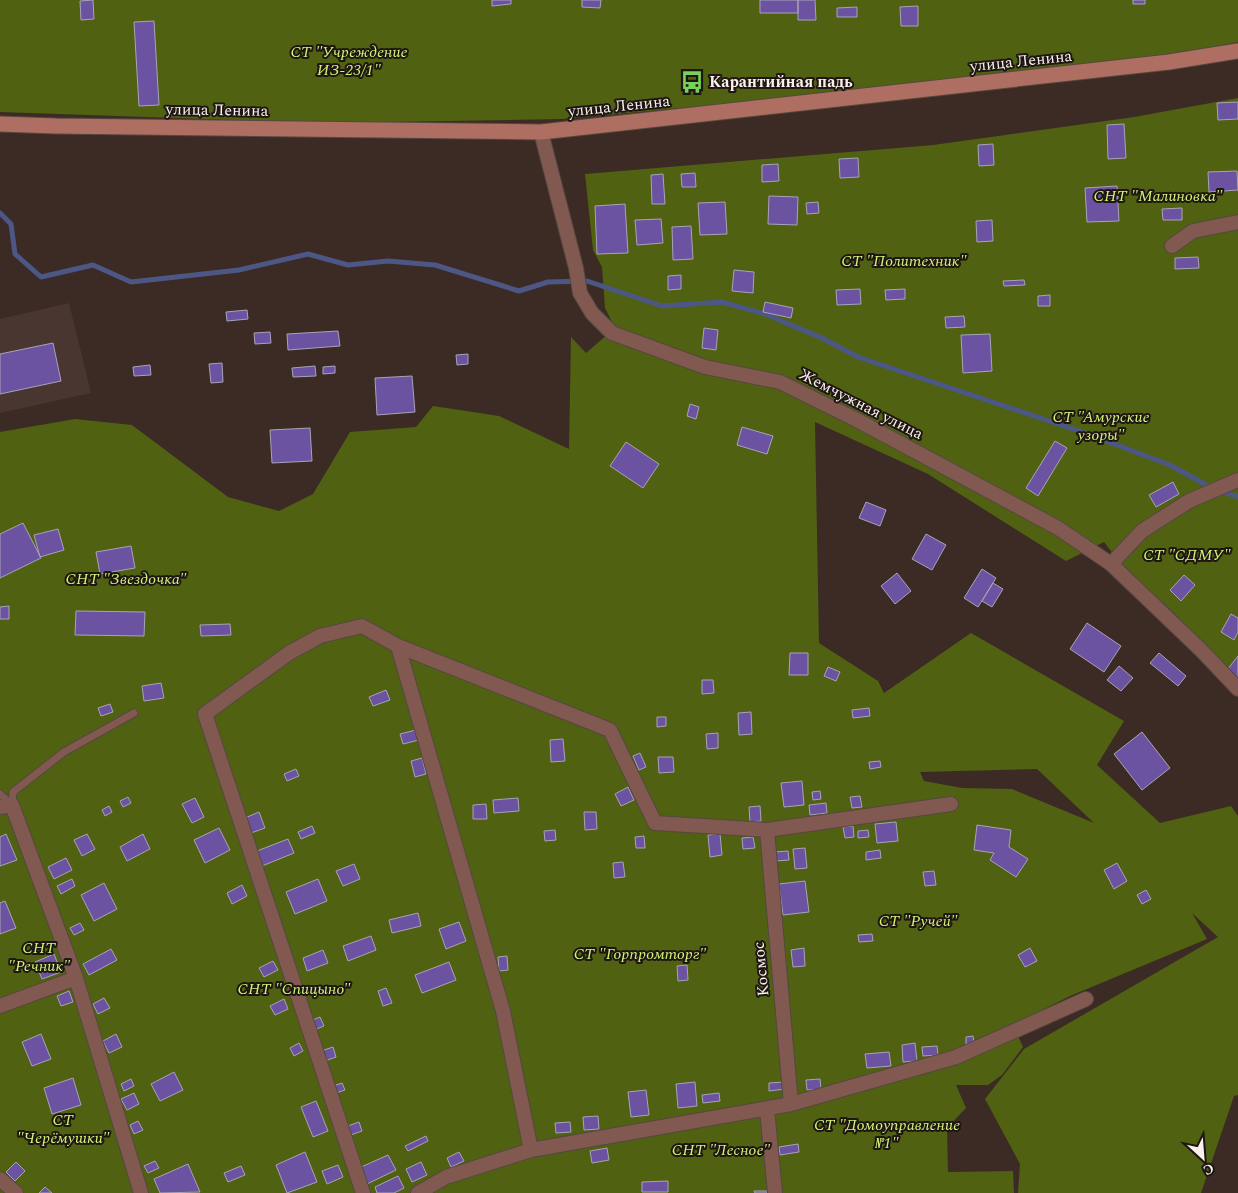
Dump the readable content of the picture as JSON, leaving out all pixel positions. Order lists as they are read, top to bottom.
{
  "streets": {
    "street": ["улица Ленина", "Жемчужная улица", "Космос"]
  },
  "crossings": [
    ["улица Ленина", "Жемчужная улица"]
  ],
  "parks": [
    "СТ \"Учреждение ИЗ-23/1\"",
    "СНТ \"Малиновка\"",
    "СТ \"Политехник\"",
    "СТ \"Амурские узоры\"",
    "СТ \"СДМУ\"",
    "СНТ \"Звездочка\"",
    "СТ \"Ручей\"",
    "СНТ \"Речник\"",
    "СТ \"Горпромторг\"",
    "СНТ \"Спицыно\"",
    "СТ \"Черёмушки\"",
    "СТ \"Домоуправление №1\"",
    "СНТ \"Лесное\""
  ],
  "places": {
    "bus stop": ["Карантийная падь"]
  },
  "north": "bottom right"
}
